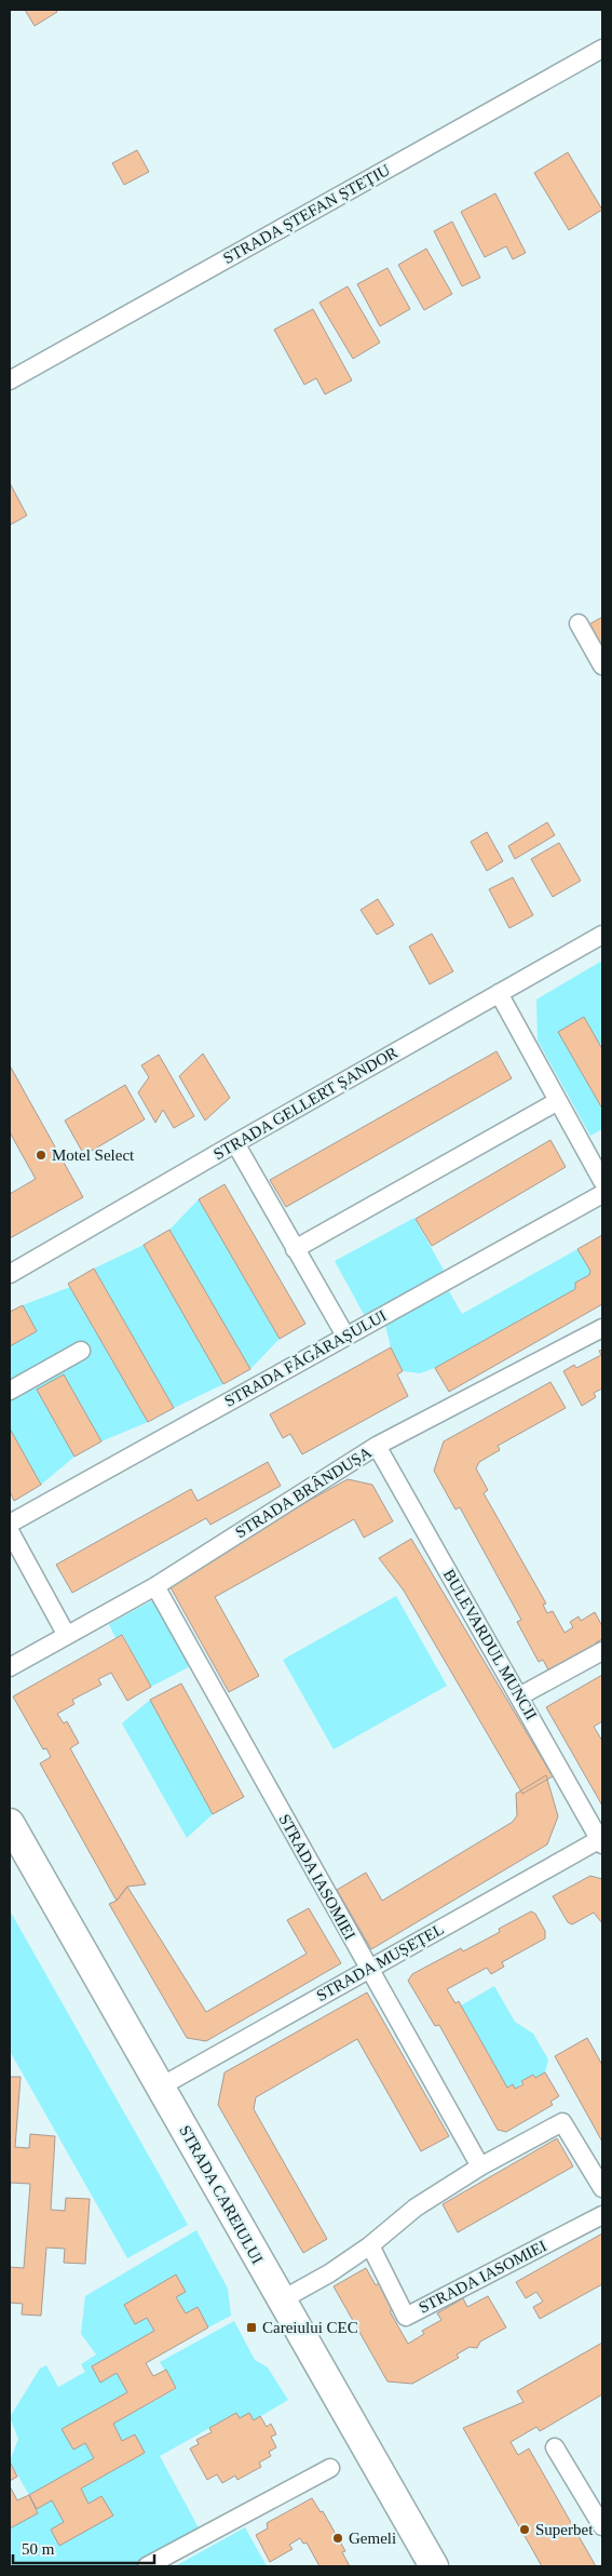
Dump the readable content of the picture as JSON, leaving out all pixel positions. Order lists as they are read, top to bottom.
{
  "streets": {
    "main road": ["STRADA CAREIULUI"],
    "street": [
      "STRADA ȘTEFAN ȘTEȚIU",
      "STRADA GELLERT ȘANDOR",
      "STRADA FĂGĂRAȘULUI",
      "STRADA BRÂNDUȘA",
      "BULEVARDUL MUNCII",
      "STRADA IASOMIEI",
      "STRADA MUȘEȚEL"
    ]
  },
  "crossings": [
    ["STRADA BRÂNDUȘA", "BULEVARDUL MUNCII"],
    ["STRADA BRÂNDUȘA", "STRADA IASOMIEI"],
    ["BULEVARDUL MUNCII", "STRADA MUȘEȚEL"],
    ["STRADA IASOMIEI", "STRADA MUȘEȚEL"],
    ["STRADA MUȘEȚEL", "STRADA CAREIULUI"]
  ],
  "places": {
    "other": ["Motel Select", "Superbet", "Gemeli"],
    "transit": ["Careiului CEC"]
  },
  "scale_bar": "50 m"
}
